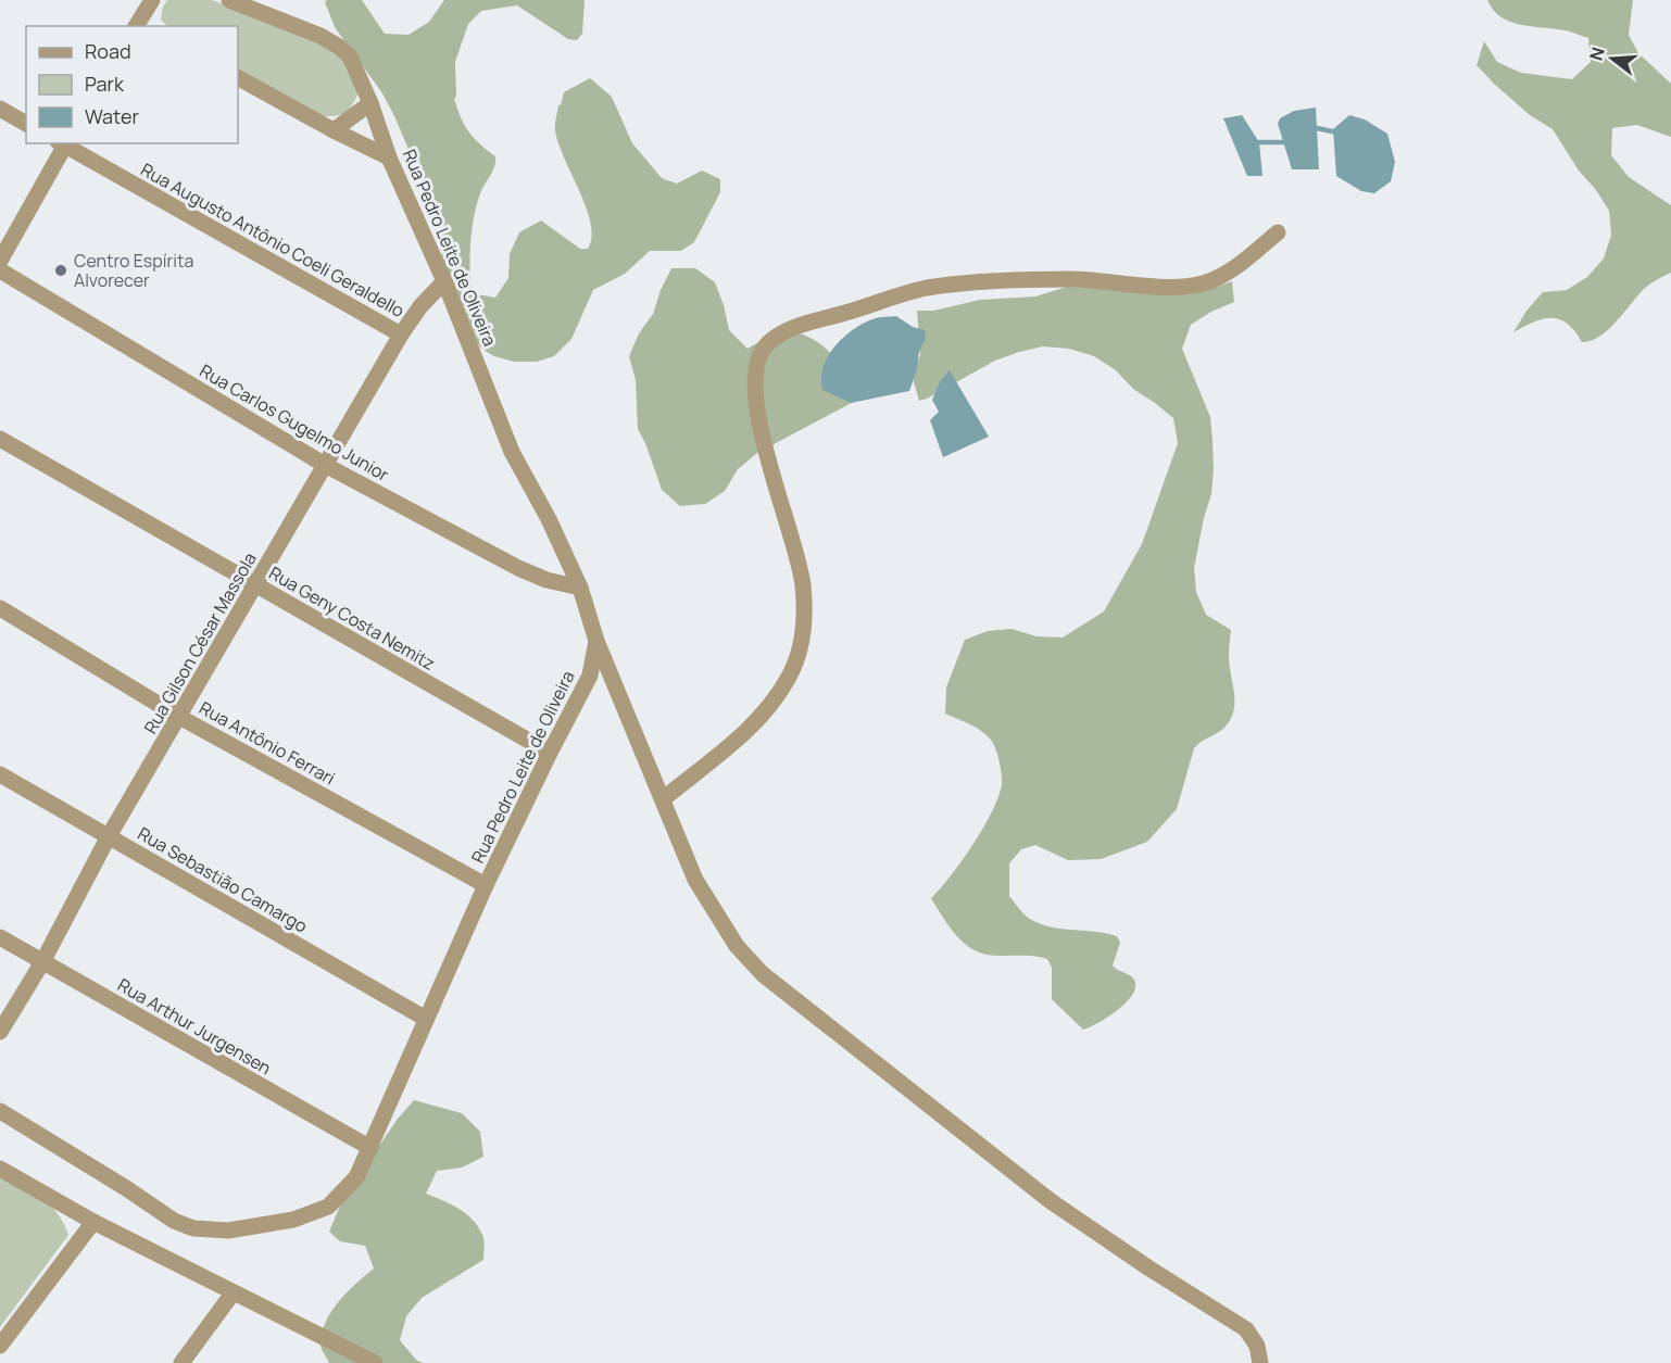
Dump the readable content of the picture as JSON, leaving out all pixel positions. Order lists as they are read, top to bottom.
{
  "streets": {
    "street": [
      "Rua Augusto Antônio Coeli Geraldello",
      "Rua Pedro Leite de Oliveira",
      "Rua Carlos Gugelmo Junior",
      "Rua Geny Costa Nemitz",
      "Rua Gilson César Massola",
      "Rua Antônio Ferrari",
      "Rua Sebastião Camargo",
      "Rua Arthur Jurgensen"
    ]
  },
  "crossings": [
    ["Rua Augusto Antônio Coeli Geraldello", "Rua Gilson César Massola"],
    ["Rua Pedro Leite de Oliveira", "Rua Carlos Gugelmo Junior"],
    ["Rua Pedro Leite de Oliveira", "Rua Geny Costa Nemitz"],
    ["Rua Pedro Leite de Oliveira", "Rua Gilson César Massola"],
    ["Rua Pedro Leite de Oliveira", "Rua Antônio Ferrari"],
    ["Rua Pedro Leite de Oliveira", "Rua Sebastião Camargo"],
    ["Rua Pedro Leite de Oliveira", "Rua Arthur Jurgensen"],
    ["Rua Carlos Gugelmo Junior", "Rua Gilson César Massola"],
    ["Rua Geny Costa Nemitz", "Rua Gilson César Massola"],
    ["Rua Gilson César Massola", "Rua Antônio Ferrari"],
    ["Rua Gilson César Massola", "Rua Sebastião Camargo"],
    ["Rua Gilson César Massola", "Rua Arthur Jurgensen"]
  ],
  "places": ["Centro Espírita Alvorecer"],
  "legend": ["Road", "Park", "Water"],
  "north": "left"
}
